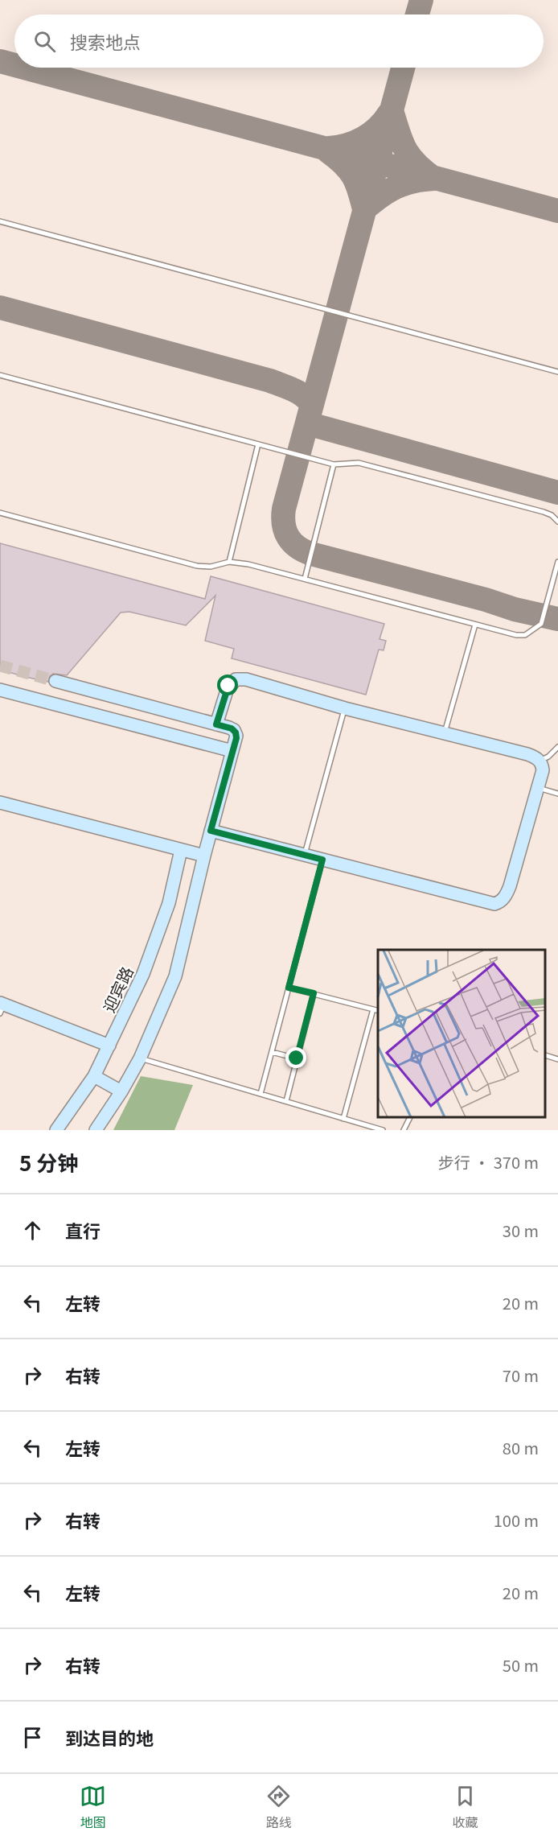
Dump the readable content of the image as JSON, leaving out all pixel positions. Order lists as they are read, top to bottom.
{
  "streets": {
    "street": ["迎宾路"]
  },
  "page": {
    "search": "搜索地点",
    "heading": ["5 分钟", "步行 · 370 m"],
    "list": [
      ["直行", "30 m"],
      ["左转", "20 m"],
      ["右转", "70 m"],
      ["左转", "80 m"],
      ["右转", "100 m"],
      ["左转", "20 m"],
      ["右转", "50 m"],
      "到达目的地"
    ],
    "nav": ["地图", "路线", "收藏"]
  }
}
